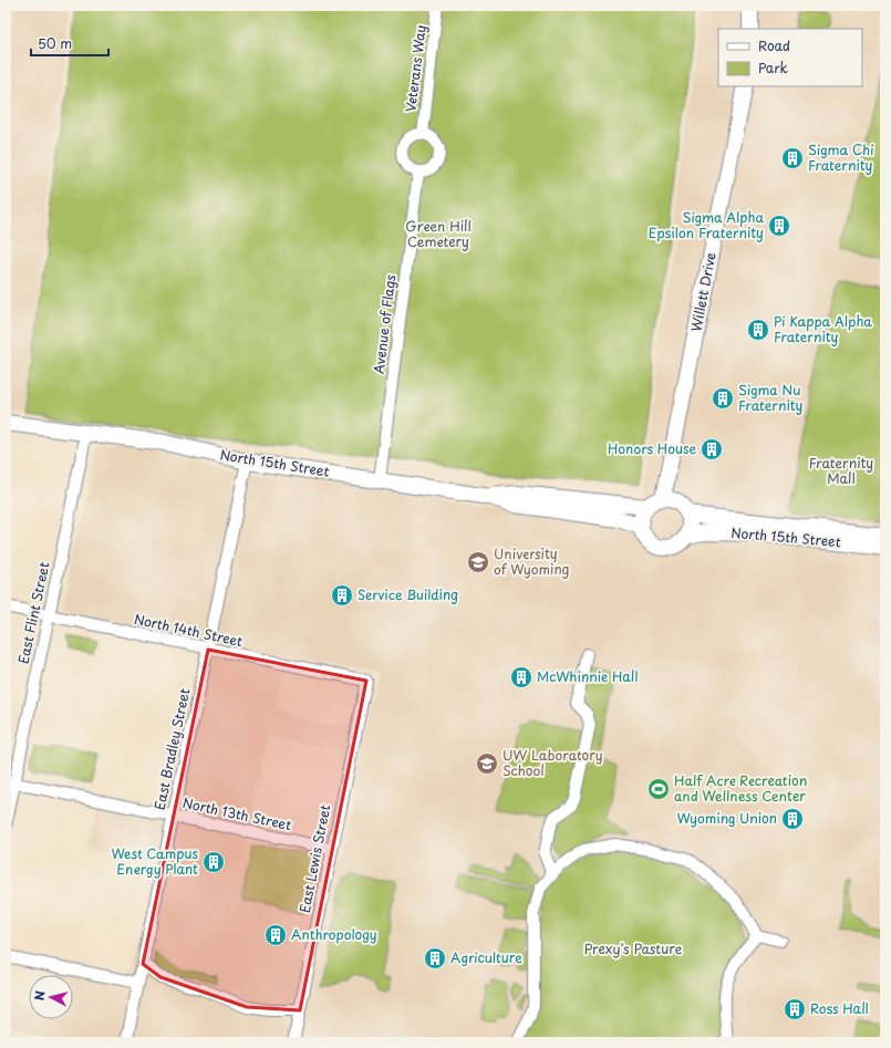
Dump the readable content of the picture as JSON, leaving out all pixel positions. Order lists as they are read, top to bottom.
{
  "streets": {
    "main road": ["Willett Drive", "North 15th Street"],
    "street": [
      "Veterans Way",
      "Avenue of Flags",
      "East Flint Street",
      "North 14th Street",
      "East Bradley Street",
      "North 13th Street",
      "East Lewis Street"
    ]
  },
  "crossings": [
    ["Veterans Way", "Avenue of Flags"],
    ["Willett Drive", "North 15th Street"],
    ["Avenue of Flags", "North 15th Street"],
    ["North 15th Street", "East Flint Street"],
    ["North 15th Street", "East Bradley Street"],
    ["East Flint Street", "North 14th Street"],
    ["East Flint Street", "North 13th Street"],
    ["North 14th Street", "East Bradley Street"],
    ["North 14th Street", "East Lewis Street"],
    ["East Bradley Street", "North 13th Street"],
    ["North 13th Street", "East Lewis Street"]
  ],
  "parks": ["Green Hill Cemetery", "Fraternity Mall", "Prexy's Pasture"],
  "places": {
    "building": [
      "Sigma Chi Fraternity",
      "Sigma Alpha Epsilon Fraternity",
      "Pi Kappa Alpha Fraternity",
      "Sigma Nu Fraternity",
      "Honors House",
      "Service Building",
      "McWhinnie Hall",
      "Wyoming Union",
      "West Campus Energy Plant",
      "Anthropology",
      "Agriculture",
      "Ross Hall"
    ],
    "school or university": ["University of Wyoming", "UW Laboratory School"],
    "sports": ["Half Acre Recreation and Wellness Center"]
  },
  "legend": ["Road", "Park"],
  "scale_bar": "50 m",
  "north": "left"
}
